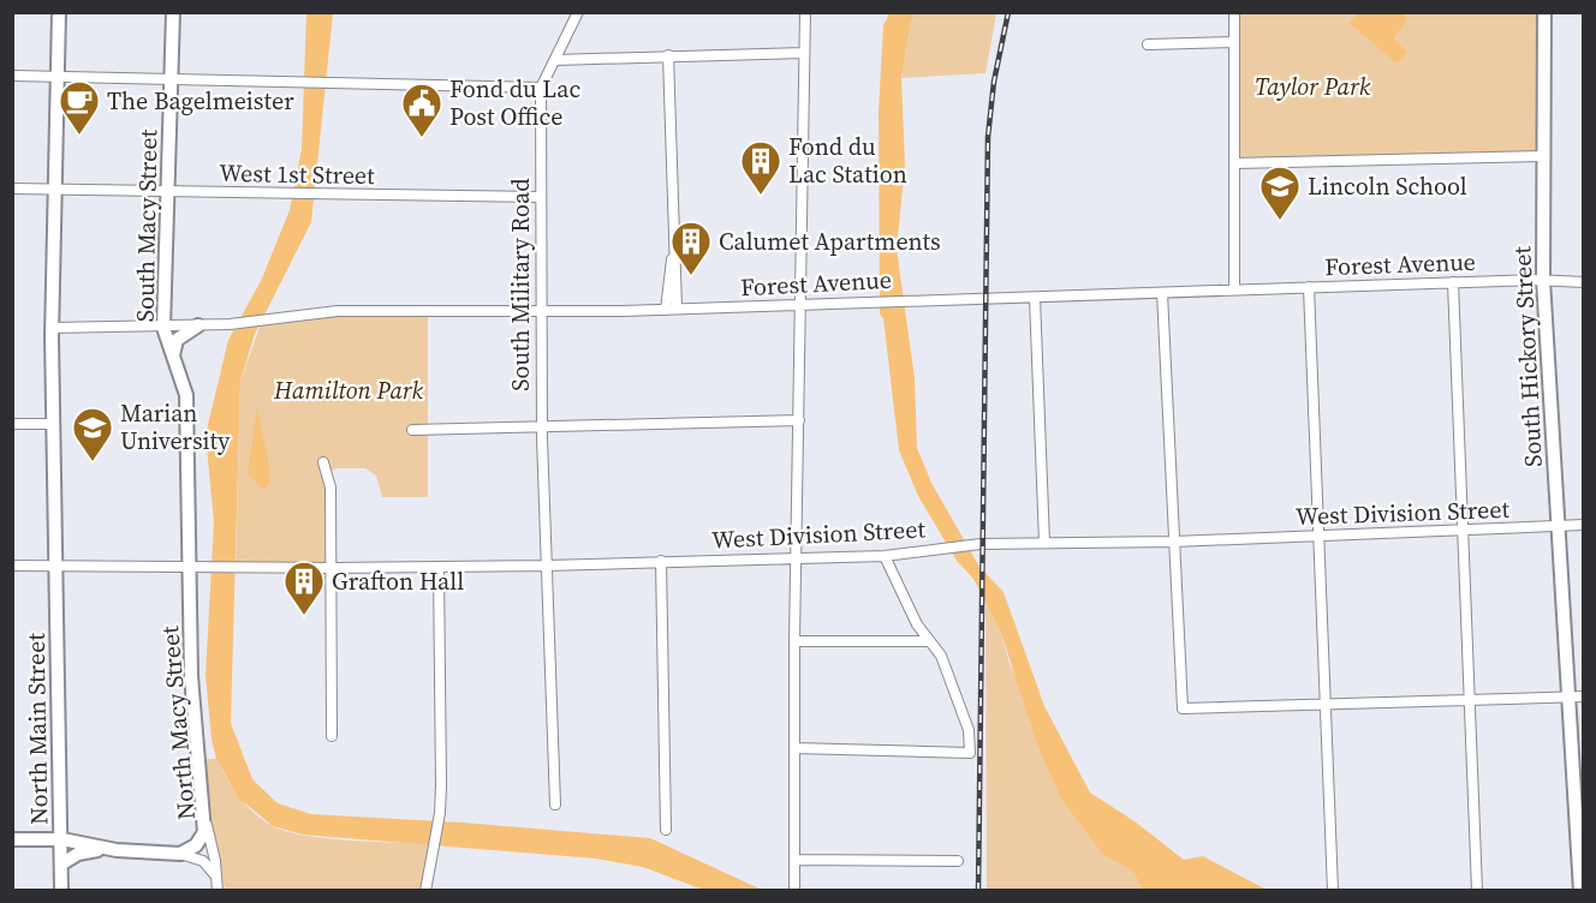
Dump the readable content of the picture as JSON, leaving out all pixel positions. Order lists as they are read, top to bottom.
{
  "streets": {
    "street": [
      "West 1st Street",
      "South Macy Street",
      "Forest Avenue",
      "South Military Road",
      "South Hickory Street",
      "West Division Street",
      "North Macy Street",
      "North Main Street"
    ]
  },
  "crossings": [
    ["West 1st Street", "South Macy Street"],
    ["West 1st Street", "South Military Road"],
    ["West 1st Street", "North Main Street"],
    ["South Macy Street", "Forest Avenue"],
    ["South Macy Street", "West Division Street"],
    ["South Macy Street", "North Macy Street"],
    ["Forest Avenue", "South Military Road"],
    ["Forest Avenue", "South Hickory Street"],
    ["Forest Avenue", "North Main Street"],
    ["South Military Road", "West Division Street"],
    ["South Hickory Street", "West Division Street"],
    ["West Division Street", "North Macy Street"],
    ["West Division Street", "North Main Street"]
  ],
  "parks": ["Taylor Park", "Hamilton Park"],
  "places": {
    "cafe": ["The Bagelmeister"],
    "public building": ["Fond du Lac Post Office"],
    "building": ["Fond du Lac Station", "Calumet Apartments", "Grafton Hall"],
    "school or university": ["Lincoln School", "Marian University"]
  }
}
